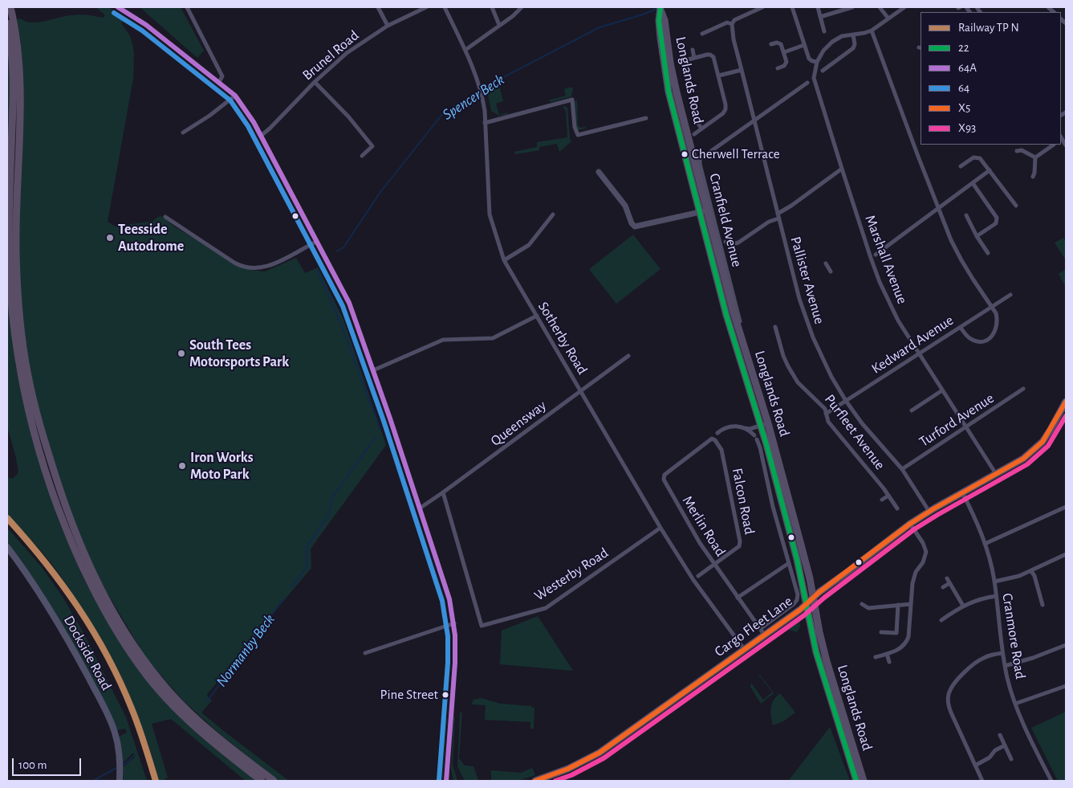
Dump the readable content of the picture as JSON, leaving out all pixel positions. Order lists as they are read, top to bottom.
{
  "streets": {
    "main road": ["Longlands Road", "Cargo Fleet Lane", "Dockside Road"],
    "street": [
      "Brunel Road",
      "Cranfield Avenue",
      "Marshall Avenue",
      "Pallister Avenue",
      "Sotherby Road",
      "Kedward Avenue",
      "Turford Avenue",
      "Queensway",
      "Purfleet Avenue",
      "Falcon Road",
      "Merlin Road",
      "Westerby Road",
      "Cranmore Road"
    ]
  },
  "crossings": [
    ["Longlands Road", "Cargo Fleet Lane"],
    ["Cranfield Avenue", "Pallister Avenue"],
    ["Marshall Avenue", "Kedward Avenue"],
    ["Marshall Avenue", "Turford Avenue"],
    ["Marshall Avenue", "Cargo Fleet Lane"],
    ["Pallister Avenue", "Kedward Avenue"],
    ["Pallister Avenue", "Turford Avenue"],
    ["Pallister Avenue", "Cargo Fleet Lane"],
    ["Sotherby Road", "Queensway"],
    ["Sotherby Road", "Westerby Road"],
    ["Sotherby Road", "Cargo Fleet Lane"],
    ["Kedward Avenue", "Purfleet Avenue"],
    ["Queensway", "Westerby Road"],
    ["Falcon Road", "Merlin Road"],
    ["Merlin Road", "Cargo Fleet Lane"],
    ["Cargo Fleet Lane", "Cranmore Road"]
  ],
  "water": ["Spencer Beck", "Normanby Beck"],
  "places": [
    "Cherwell Terrace",
    "Teesside Autodrome",
    "South Tees Motorsports Park",
    "Iron Works Moto Park",
    "Pine Street"
  ],
  "lines": [
    "transit line 22",
    "transit line 64A",
    "transit line 64",
    "transit line X5",
    "transit line X93"
  ],
  "legend": [
    "Railway TP N",
    "22",
    "64A",
    "64",
    "X5",
    "X93"
  ],
  "scale_bar": "100 m"
}
